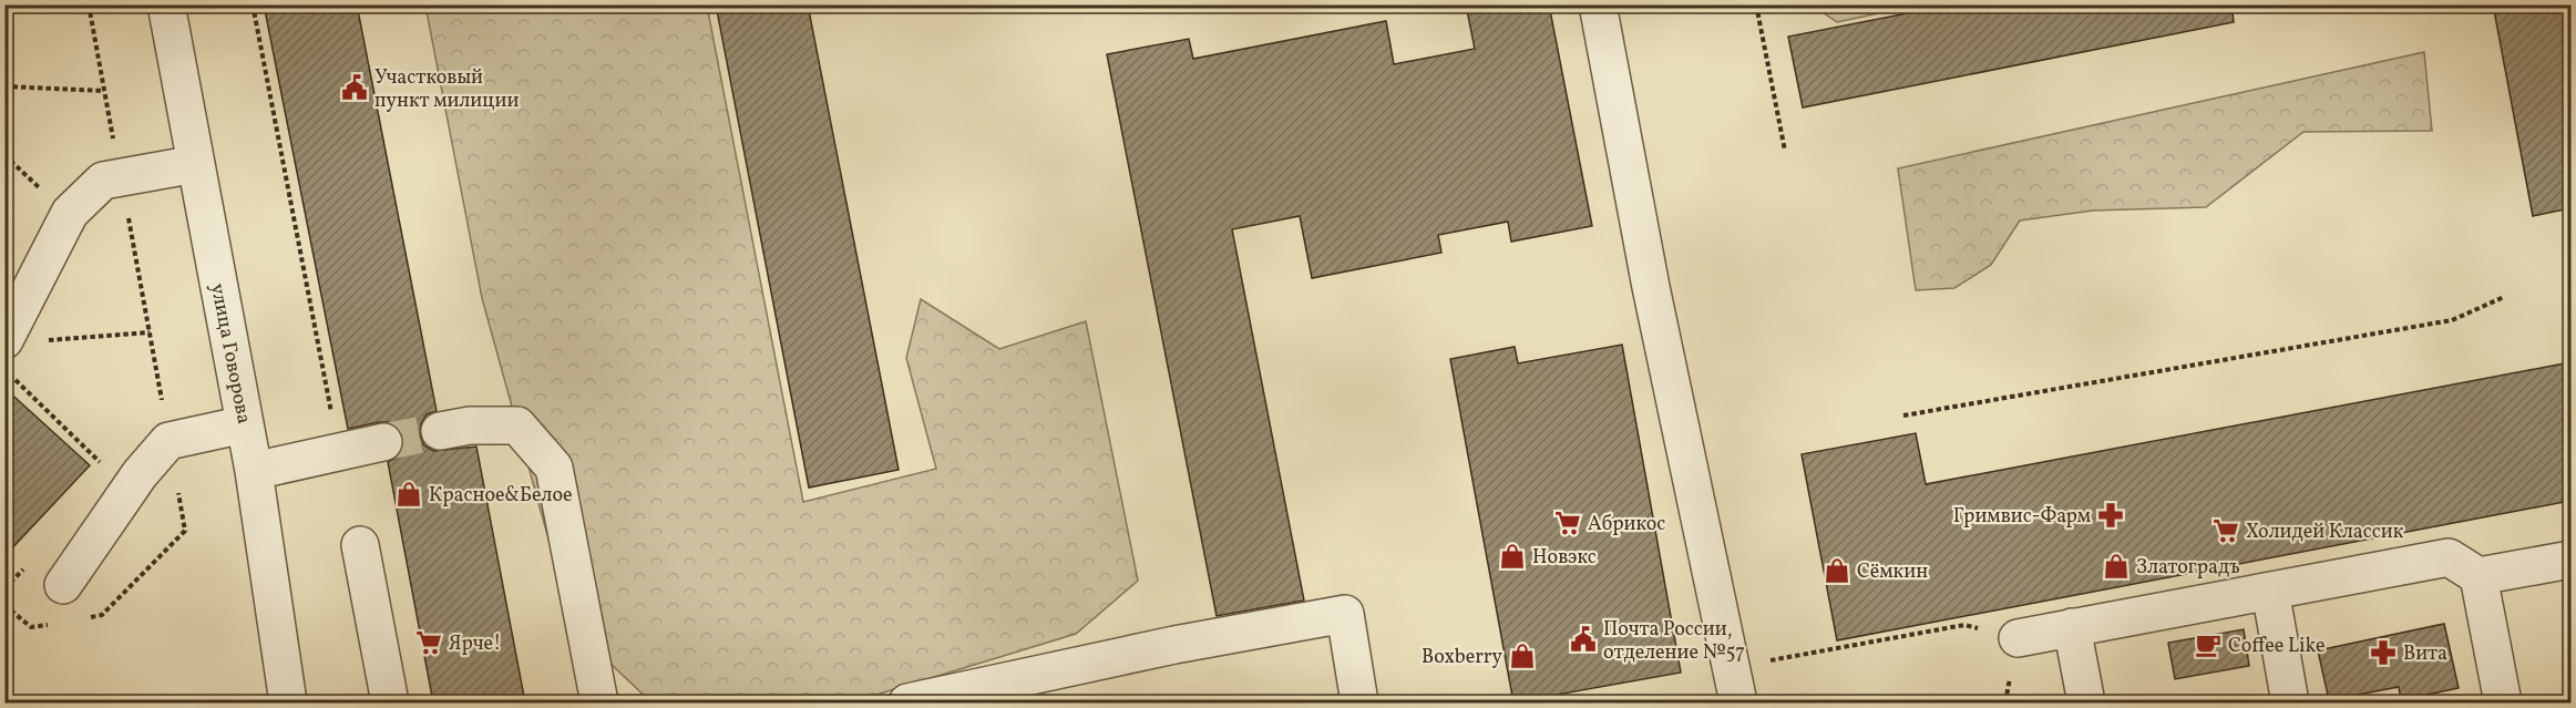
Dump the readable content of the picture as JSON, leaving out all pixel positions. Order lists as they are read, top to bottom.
{
  "streets": {
    "street": ["улица Говорова"]
  },
  "places": {
    "public building": ["Участковый пункт милиции", "Почта России, отделение №57"],
    "shop": [
      "Красное&Белое",
      "Новэкс",
      "Златоградъ",
      "Сёмкин",
      "Boxberry"
    ],
    "pharmacy": ["Гримвис-Фарм", "Вита"],
    "supermarket": ["Абрикос", "Холидей Классик", "Ярче!"],
    "cafe": ["Coffee Like"]
  }
}
